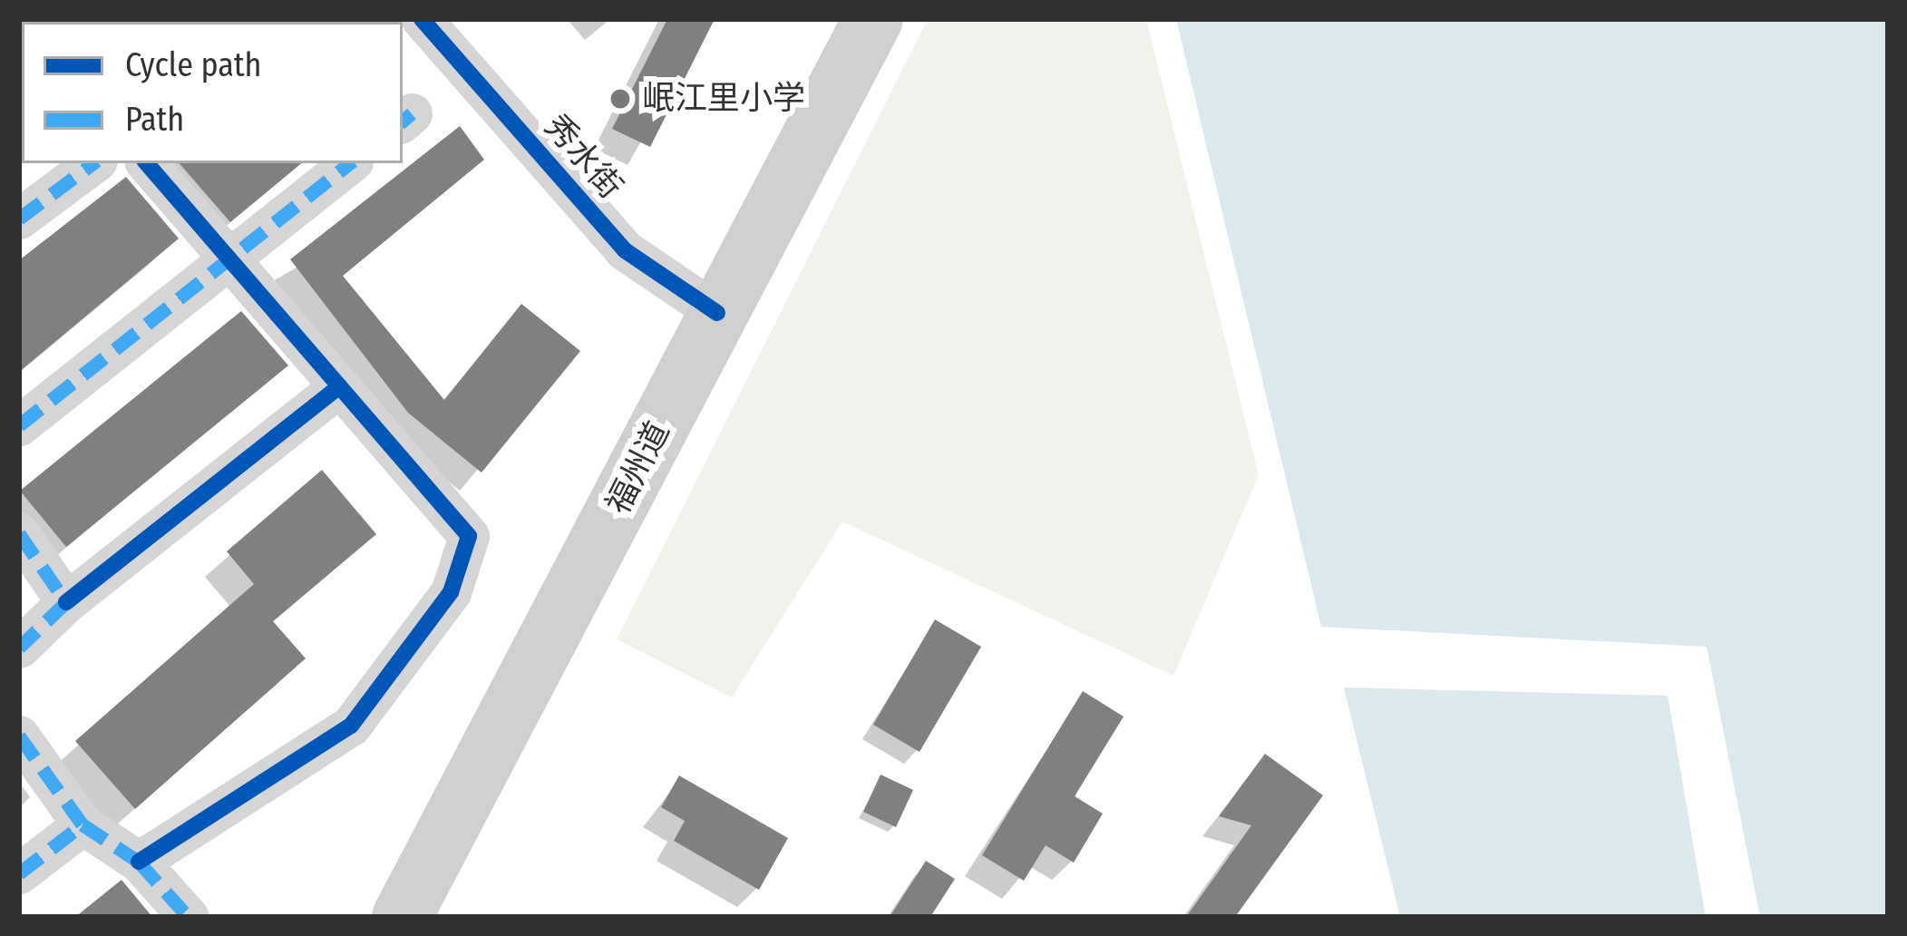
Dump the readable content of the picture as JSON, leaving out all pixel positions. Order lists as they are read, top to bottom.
{
  "streets": {
    "main road": ["福州道"],
    "street": ["秀水街"]
  },
  "crossings": [
    ["秀水街", "福州道"]
  ],
  "places": ["岷江里小学"],
  "legend": ["Cycle path", "Path"]
}
